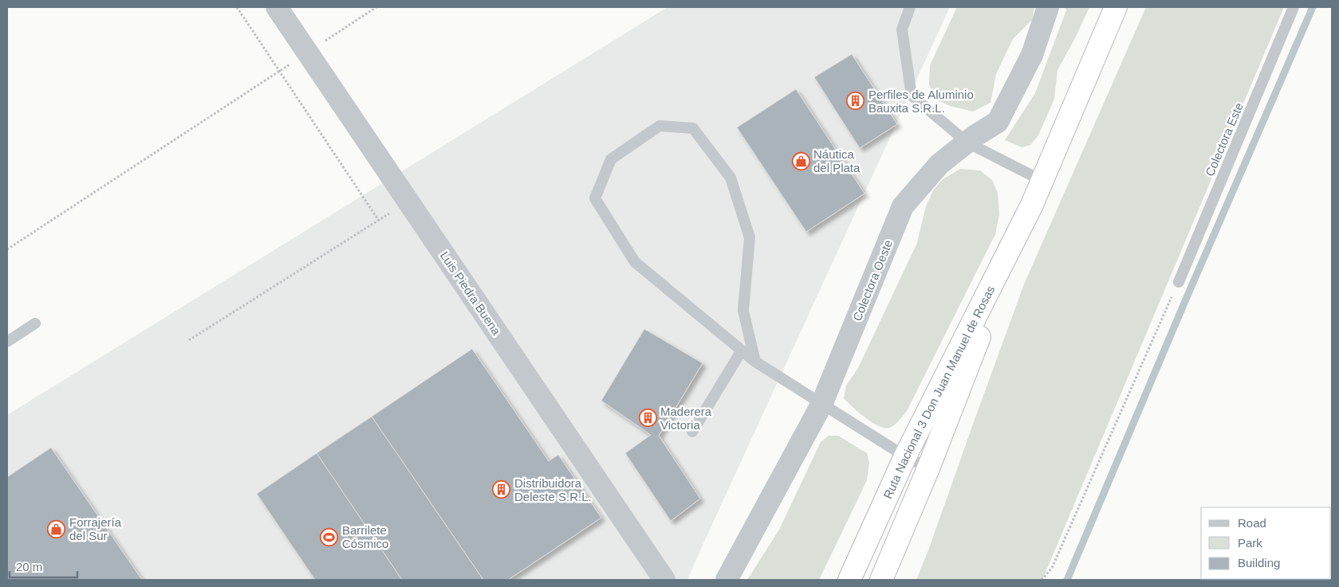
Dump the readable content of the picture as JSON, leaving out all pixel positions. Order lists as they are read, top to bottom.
{
  "streets": {
    "highway": ["Ruta Nacional 3 Don Juan Manuel de Rosas"],
    "street": ["Colectora Oeste", "Luis Piedra Buena"],
    "lane": ["Colectora Este"]
  },
  "places": {
    "building": ["Perfiles de Aluminio Bauxita S.R.L.", "Maderera Victoria", "Distribuidora Deleste S.R.L."],
    "shop": ["Náutica del Plata", "Forrajería del Sur"],
    "sports": ["Barrilete Cósmico"]
  },
  "legend": ["Road", "Park", "Building"],
  "scale_bar": "20 m"
}
